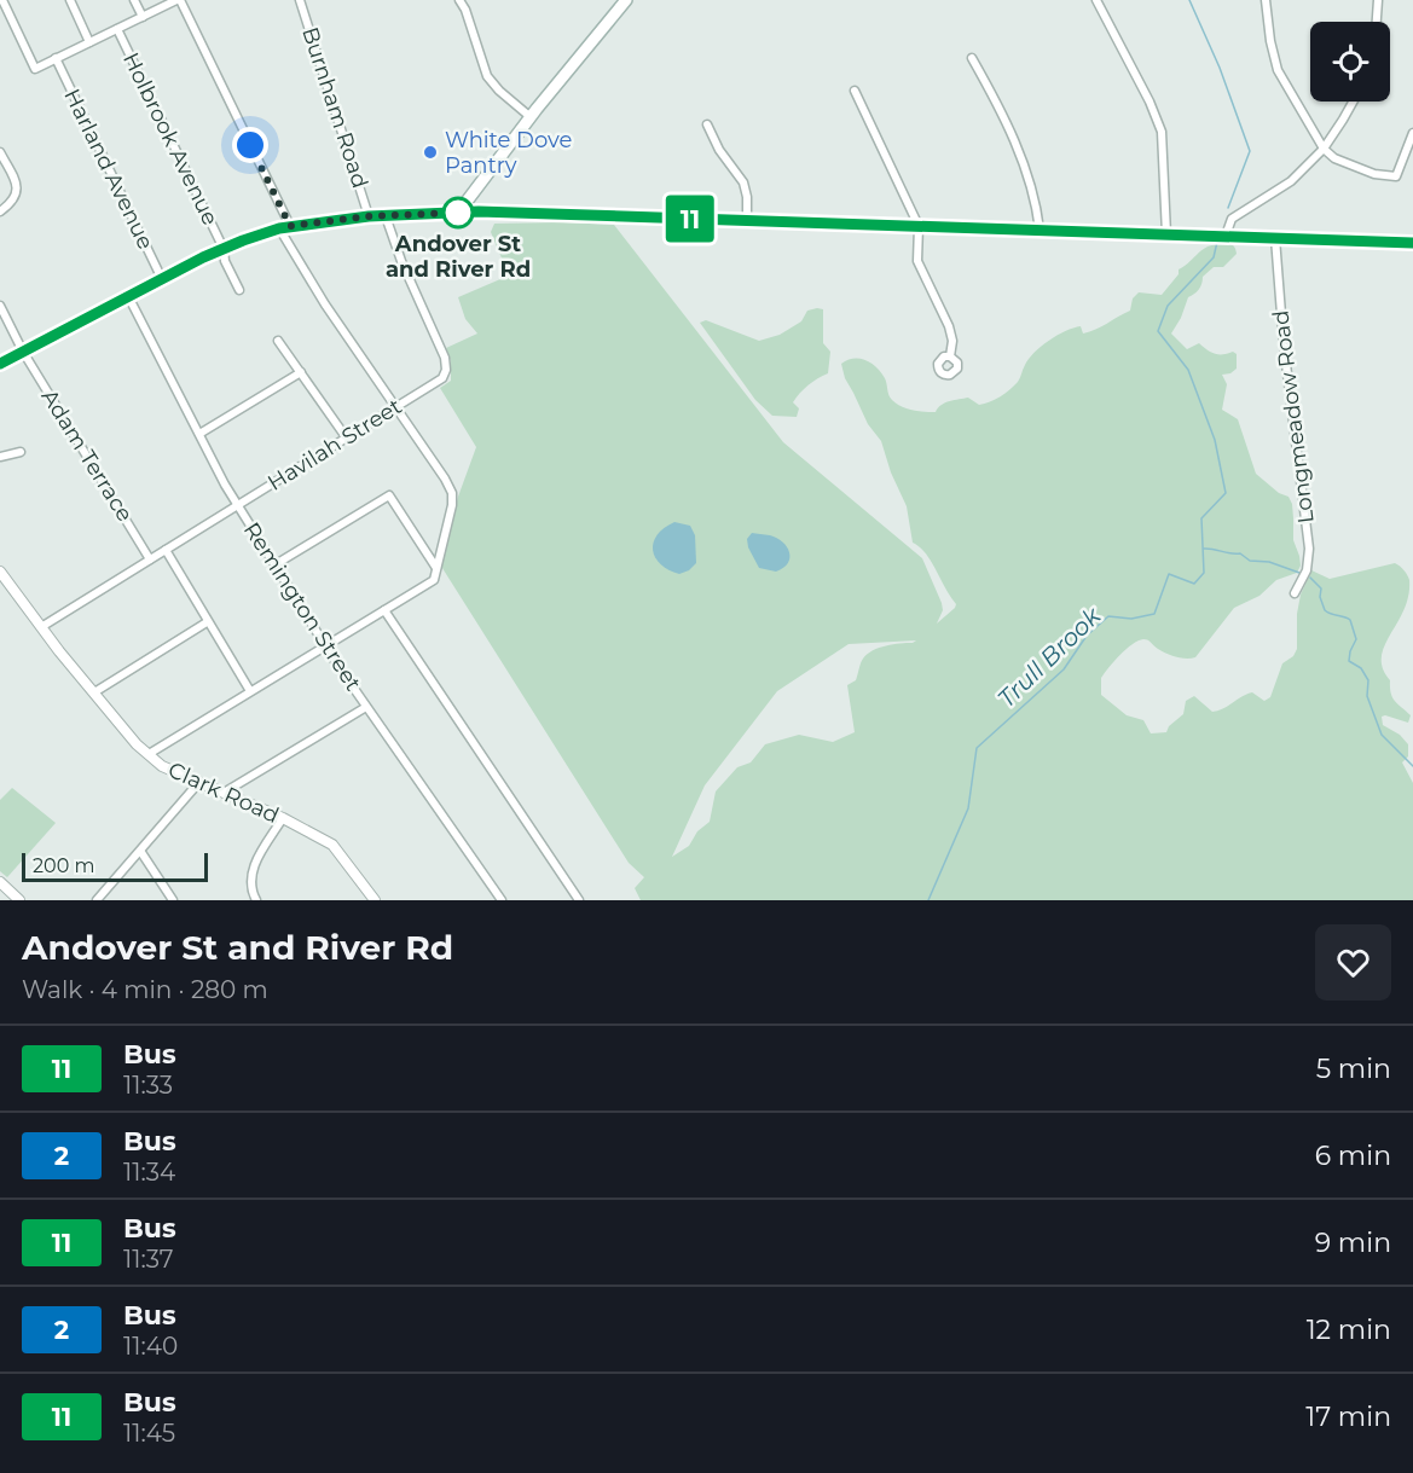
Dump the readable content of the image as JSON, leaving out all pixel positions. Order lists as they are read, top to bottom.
{
  "streets": {
    "street": [
      "Burnham Road",
      "Holbrook Avenue",
      "Harland Avenue",
      "Longmeadow Road",
      "Havilah Street",
      "Adam Terrace",
      "Remington Street",
      "Clark Road"
    ]
  },
  "crossings": [
    ["Havilah Street", "Adam Terrace"],
    ["Havilah Street", "Remington Street"],
    ["Havilah Street", "Clark Road"]
  ],
  "water": ["Trull Brook"],
  "places": ["White Dove Pantry", "Andover St and River Rd"],
  "lines": ["bus line 11"],
  "scale_bar": "200 m",
  "page": {
    "on_map": "11",
    "scale": "200 m",
    "heading": ["Andover St and River Rd", "Walk · 4 min · 280 m"],
    "list": [
      {
        "mark": "11",
        "name": "Bus",
        "note": "11:33",
        "value": "5 min"
      },
      {
        "mark": "2",
        "name": "Bus",
        "note": "11:34",
        "value": "6 min"
      },
      {
        "mark": "11",
        "name": "Bus",
        "note": "11:37",
        "value": "9 min"
      },
      {
        "mark": "2",
        "name": "Bus",
        "note": "11:40",
        "value": "12 min"
      },
      {
        "mark": "11",
        "name": "Bus",
        "note": "11:45",
        "value": "17 min"
      }
    ]
  }
}
